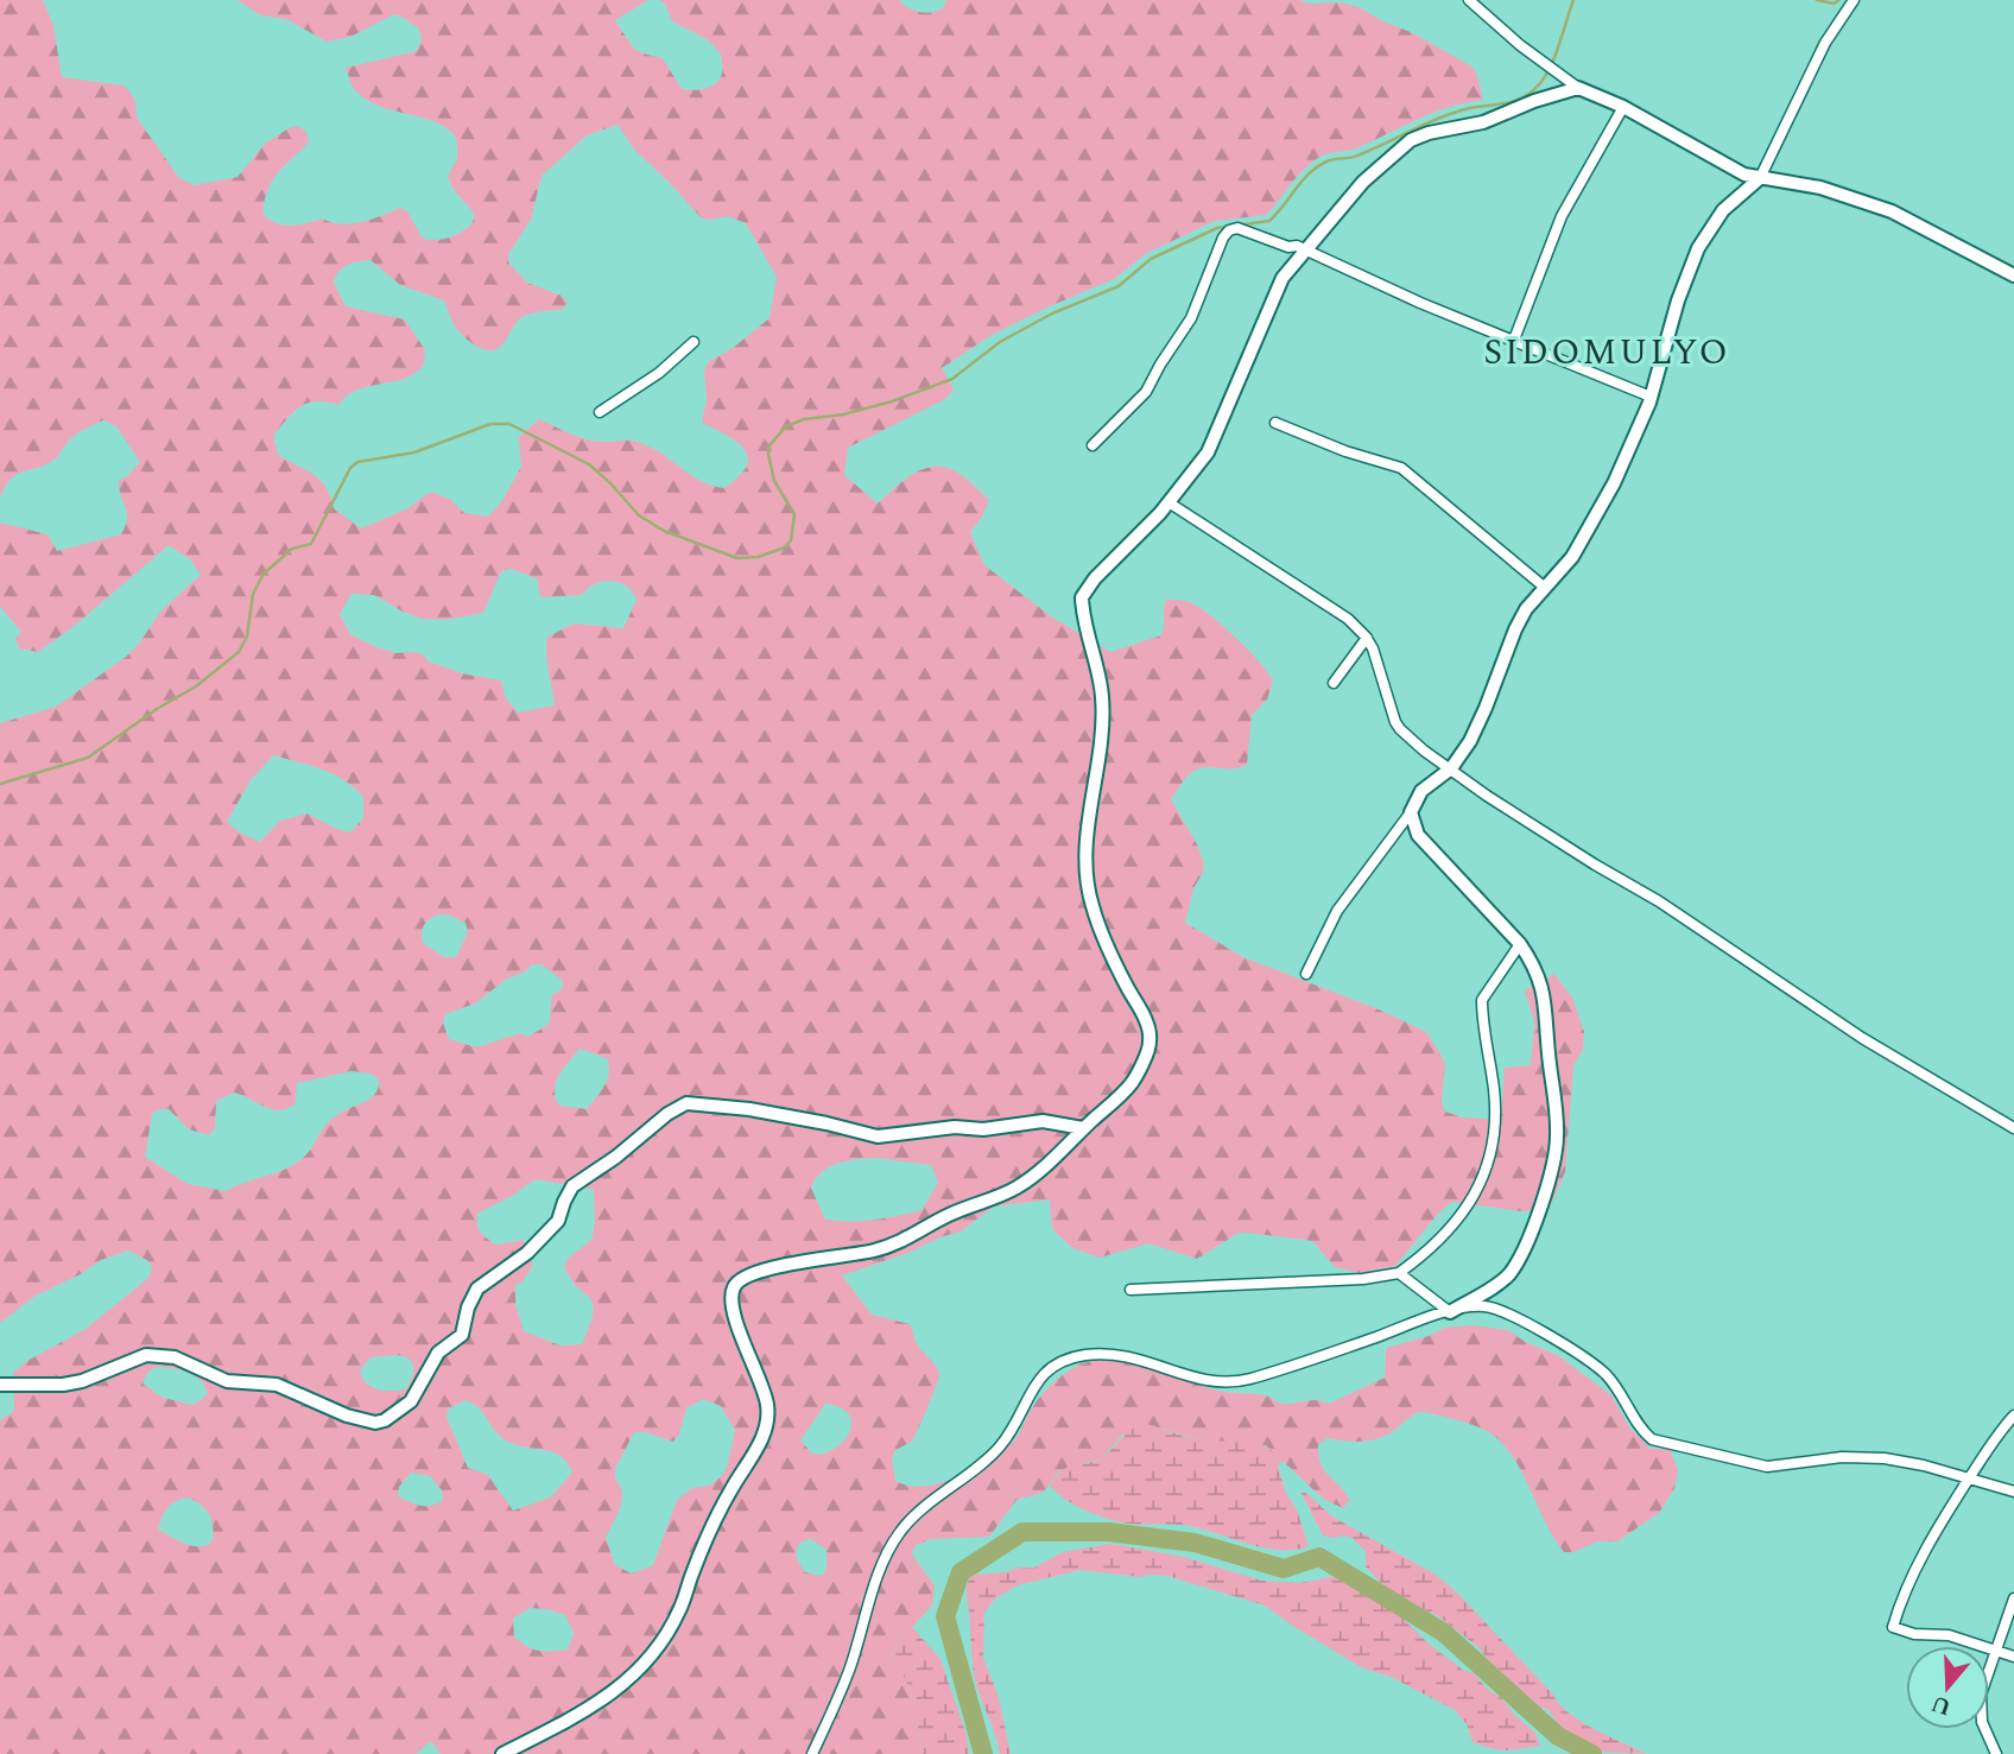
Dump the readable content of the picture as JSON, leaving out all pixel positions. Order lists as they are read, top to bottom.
{
  "districts": ["SIDOMULYO"],
  "north": "bottom"
}
